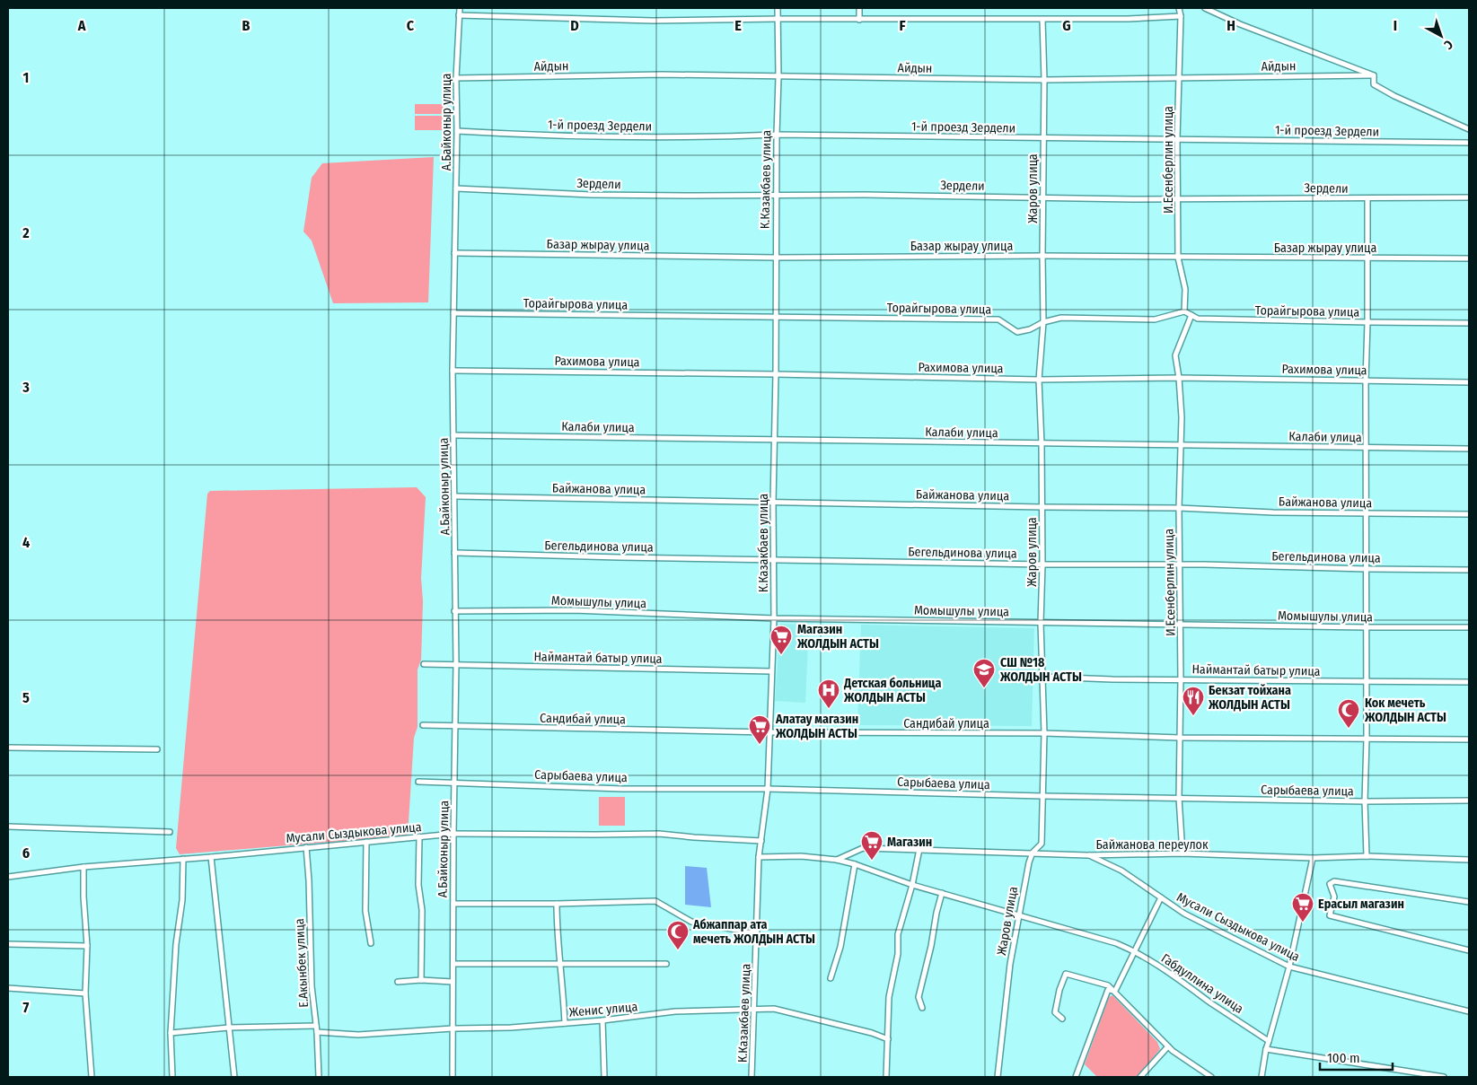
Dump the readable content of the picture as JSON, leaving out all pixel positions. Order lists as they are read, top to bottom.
{
  "streets": {
    "street": [
      "Айдын",
      "А.Байконыр улица",
      "1-й проезд Зердели",
      "И.Есенберлин улица",
      "К.Казакбаев улица",
      "Зердели",
      "Жаров улица",
      "Базар жырау улица",
      "Торайгырова улица",
      "Рахимова улица",
      "Калаби улица",
      "Байжанова улица",
      "Бегельдинова улица",
      "Момышулы улица",
      "Наймантай батыр улица",
      "Сандибай улица",
      "Сарыбаева улица",
      "Мусали Сыздыкова улица",
      "Байжанова переулок",
      "Е.Акынбек улица",
      "Габдуллина улица",
      "Женис улица"
    ]
  },
  "crossings": [
    ["Айдын", "А.Байконыр улица"],
    ["Айдын", "И.Есенберлин улица"],
    ["Айдын", "К.Казакбаев улица"],
    ["Айдын", "Жаров улица"],
    ["А.Байконыр улица", "1-й проезд Зердели"],
    ["А.Байконыр улица", "Зердели"],
    ["А.Байконыр улица", "Базар жырау улица"],
    ["А.Байконыр улица", "Торайгырова улица"],
    ["А.Байконыр улица", "Рахимова улица"],
    ["А.Байконыр улица", "Калаби улица"],
    ["А.Байконыр улица", "Байжанова улица"],
    ["А.Байконыр улица", "Бегельдинова улица"],
    ["А.Байконыр улица", "Момышулы улица"],
    ["А.Байконыр улица", "Наймантай батыр улица"],
    ["А.Байконыр улица", "Сандибай улица"],
    ["А.Байконыр улица", "Сарыбаева улица"],
    ["А.Байконыр улица", "Мусали Сыздыкова улица"],
    ["А.Байконыр улица", "Женис улица"],
    ["1-й проезд Зердели", "И.Есенберлин улица"],
    ["1-й проезд Зердели", "К.Казакбаев улица"],
    ["1-й проезд Зердели", "Жаров улица"],
    ["И.Есенберлин улица", "Зердели"],
    ["И.Есенберлин улица", "Базар жырау улица"],
    ["И.Есенберлин улица", "Торайгырова улица"],
    ["И.Есенберлин улица", "Рахимова улица"],
    ["И.Есенберлин улица", "Калаби улица"],
    ["И.Есенберлин улица", "Байжанова улица"],
    ["И.Есенберлин улица", "Бегельдинова улица"],
    ["И.Есенберлин улица", "Момышулы улица"],
    ["И.Есенберлин улица", "Наймантай батыр улица"],
    ["И.Есенберлин улица", "Сандибай улица"],
    ["И.Есенберлин улица", "Сарыбаева улица"],
    ["И.Есенберлин улица", "Байжанова переулок"],
    ["К.Казакбаев улица", "Зердели"],
    ["К.Казакбаев улица", "Базар жырау улица"],
    ["К.Казакбаев улица", "Торайгырова улица"],
    ["К.Казакбаев улица", "Рахимова улица"],
    ["К.Казакбаев улица", "Калаби улица"],
    ["К.Казакбаев улица", "Байжанова улица"],
    ["К.Казакбаев улица", "Бегельдинова улица"],
    ["К.Казакбаев улица", "Момышулы улица"],
    ["К.Казакбаев улица", "Наймантай батыр улица"],
    ["К.Казакбаев улица", "Сандибай улица"],
    ["К.Казакбаев улица", "Сарыбаева улица"],
    ["К.Казакбаев улица", "Мусали Сыздыкова улица"],
    ["К.Казакбаев улица", "Габдуллина улица"],
    ["К.Казакбаев улица", "Женис улица"],
    ["Зердели", "Жаров улица"],
    ["Жаров улица", "Базар жырау улица"],
    ["Жаров улица", "Торайгырова улица"],
    ["Жаров улица", "Рахимова улица"],
    ["Жаров улица", "Калаби улица"],
    ["Жаров улица", "Байжанова улица"],
    ["Жаров улица", "Бегельдинова улица"],
    ["Жаров улица", "Момышулы улица"],
    ["Жаров улица", "Наймантай батыр улица"],
    ["Жаров улица", "Сандибай улица"],
    ["Жаров улица", "Сарыбаева улица"],
    ["Жаров улица", "Байжанова переулок"],
    ["Жаров улица", "Габдуллина улица"],
    ["Мусали Сыздыкова улица", "Байжанова переулок"],
    ["Мусали Сыздыкова улица", "Е.Акынбек улица"],
    ["Байжанова переулок", "Габдуллина улица"],
    ["Е.Акынбек улица", "Женис улица"]
  ],
  "places": {
    "supermarket": [
      "Магазин ЖОЛДЫН АСТЫ",
      "Алатау магазин ЖОЛДЫН АСТЫ",
      "Магазин",
      "Ерасыл магазин"
    ],
    "school or university": ["СШ №18 ЖОЛДЫН АСТЫ"],
    "hospital": ["Детская больница ЖОЛДЫН АСТЫ"],
    "restaurant": ["Бекзат тойхана ЖОЛДЫН АСТЫ"],
    "mosque": ["Кок мечеть ЖОЛДЫН АСТЫ", "Абжаппар ата мечеть ЖОЛДЫН АСТЫ"]
  },
  "scale_bar": "100 m",
  "north": "bottom right",
  "grid": {
    "columns": [
      "A",
      "B",
      "C",
      "D",
      "E",
      "F",
      "G",
      "H",
      "I"
    ],
    "rows": [
      "1",
      "2",
      "3",
      "4",
      "5",
      "6",
      "7"
    ]
  }
}
